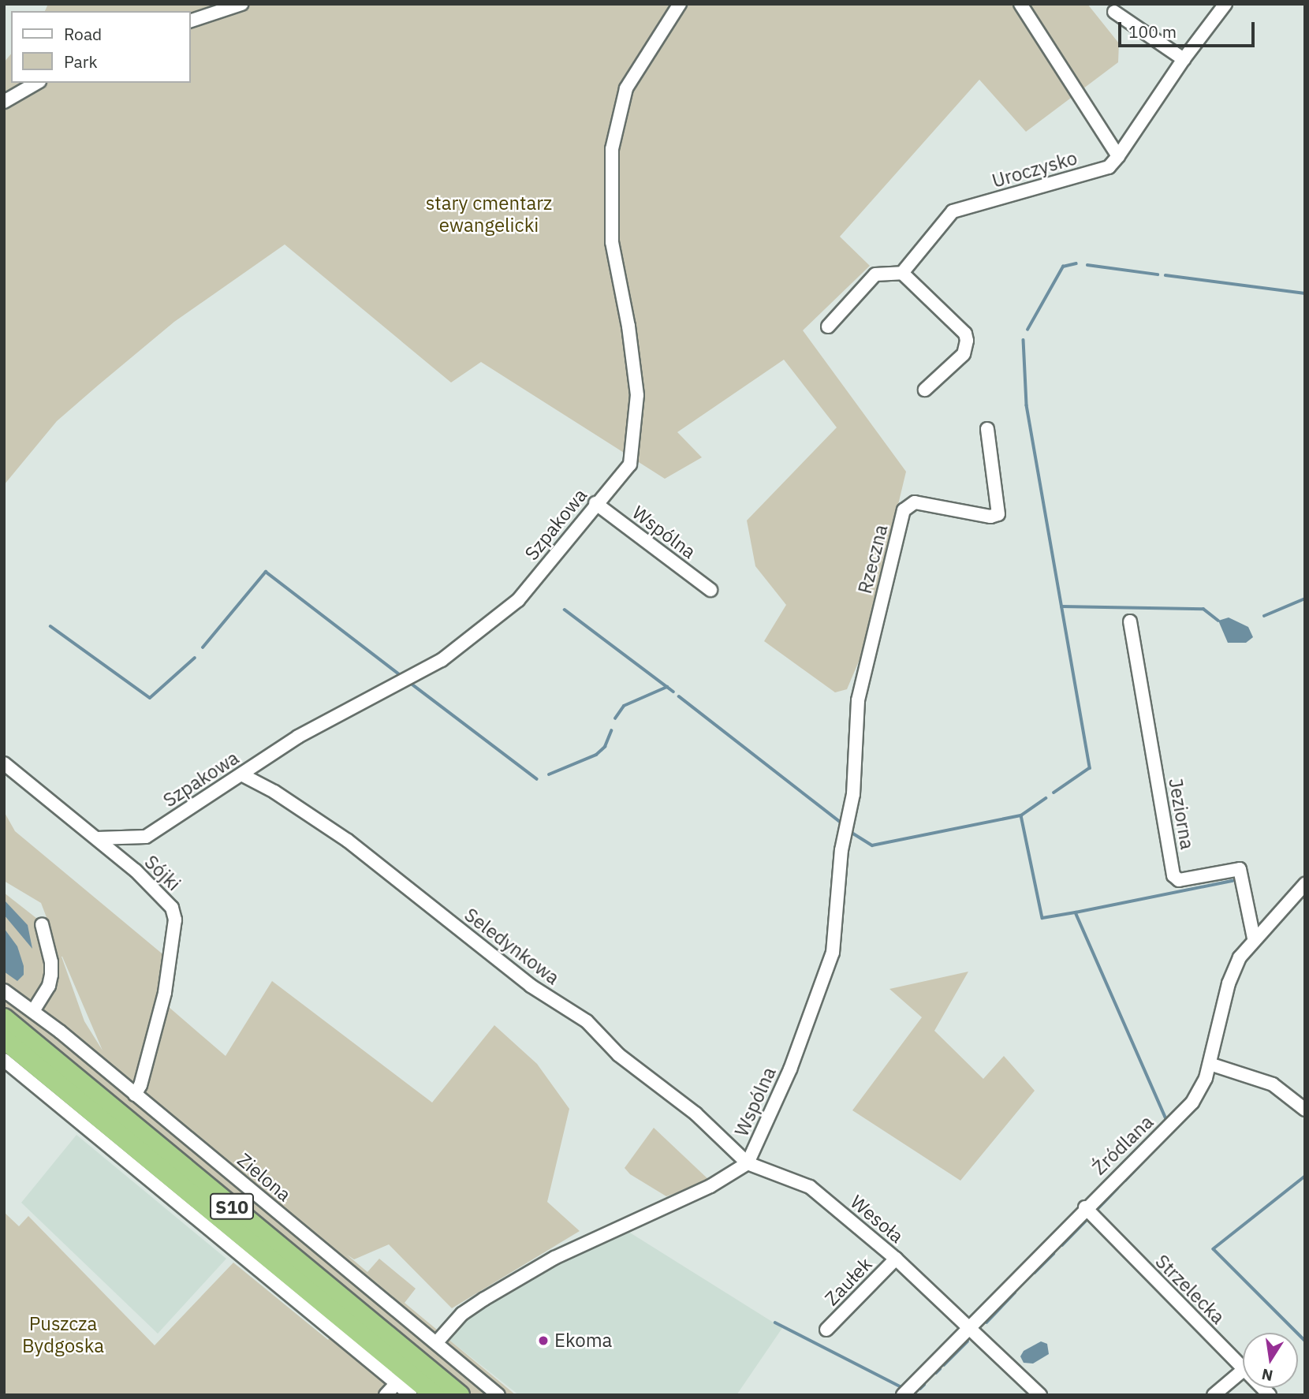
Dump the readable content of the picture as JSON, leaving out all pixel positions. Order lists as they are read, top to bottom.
{
  "streets": {
    "highway": ["S10"],
    "street": [
      "Uroczysko",
      "Szpakowa",
      "Wspólna",
      "Rzeczna",
      "Jeziorna",
      "Sójki",
      "Seledynkowa",
      "Źródlana",
      "Zielona",
      "Wesoła",
      "Zaułek",
      "Strzelecka"
    ]
  },
  "crossings": [
    ["Szpakowa", "Wspólna"],
    ["Szpakowa", "Sójki"],
    ["Szpakowa", "Seledynkowa"],
    ["Wspólna", "Rzeczna"],
    ["Wspólna", "Seledynkowa"],
    ["Wspólna", "Zielona"],
    ["Wspólna", "Wesoła"],
    ["Jeziorna", "Źródlana"],
    ["Sójki", "Zielona"],
    ["Seledynkowa", "Wesoła"],
    ["Źródlana", "Wesoła"],
    ["Źródlana", "Strzelecka"],
    ["Wesoła", "Zaułek"]
  ],
  "parks": ["stary cmentarz ewangelicki", "Puszcza Bydgoska"],
  "places": ["Ekoma"],
  "legend": ["Road", "Park"],
  "scale_bar": "100 m",
  "north": "bottom"
}
